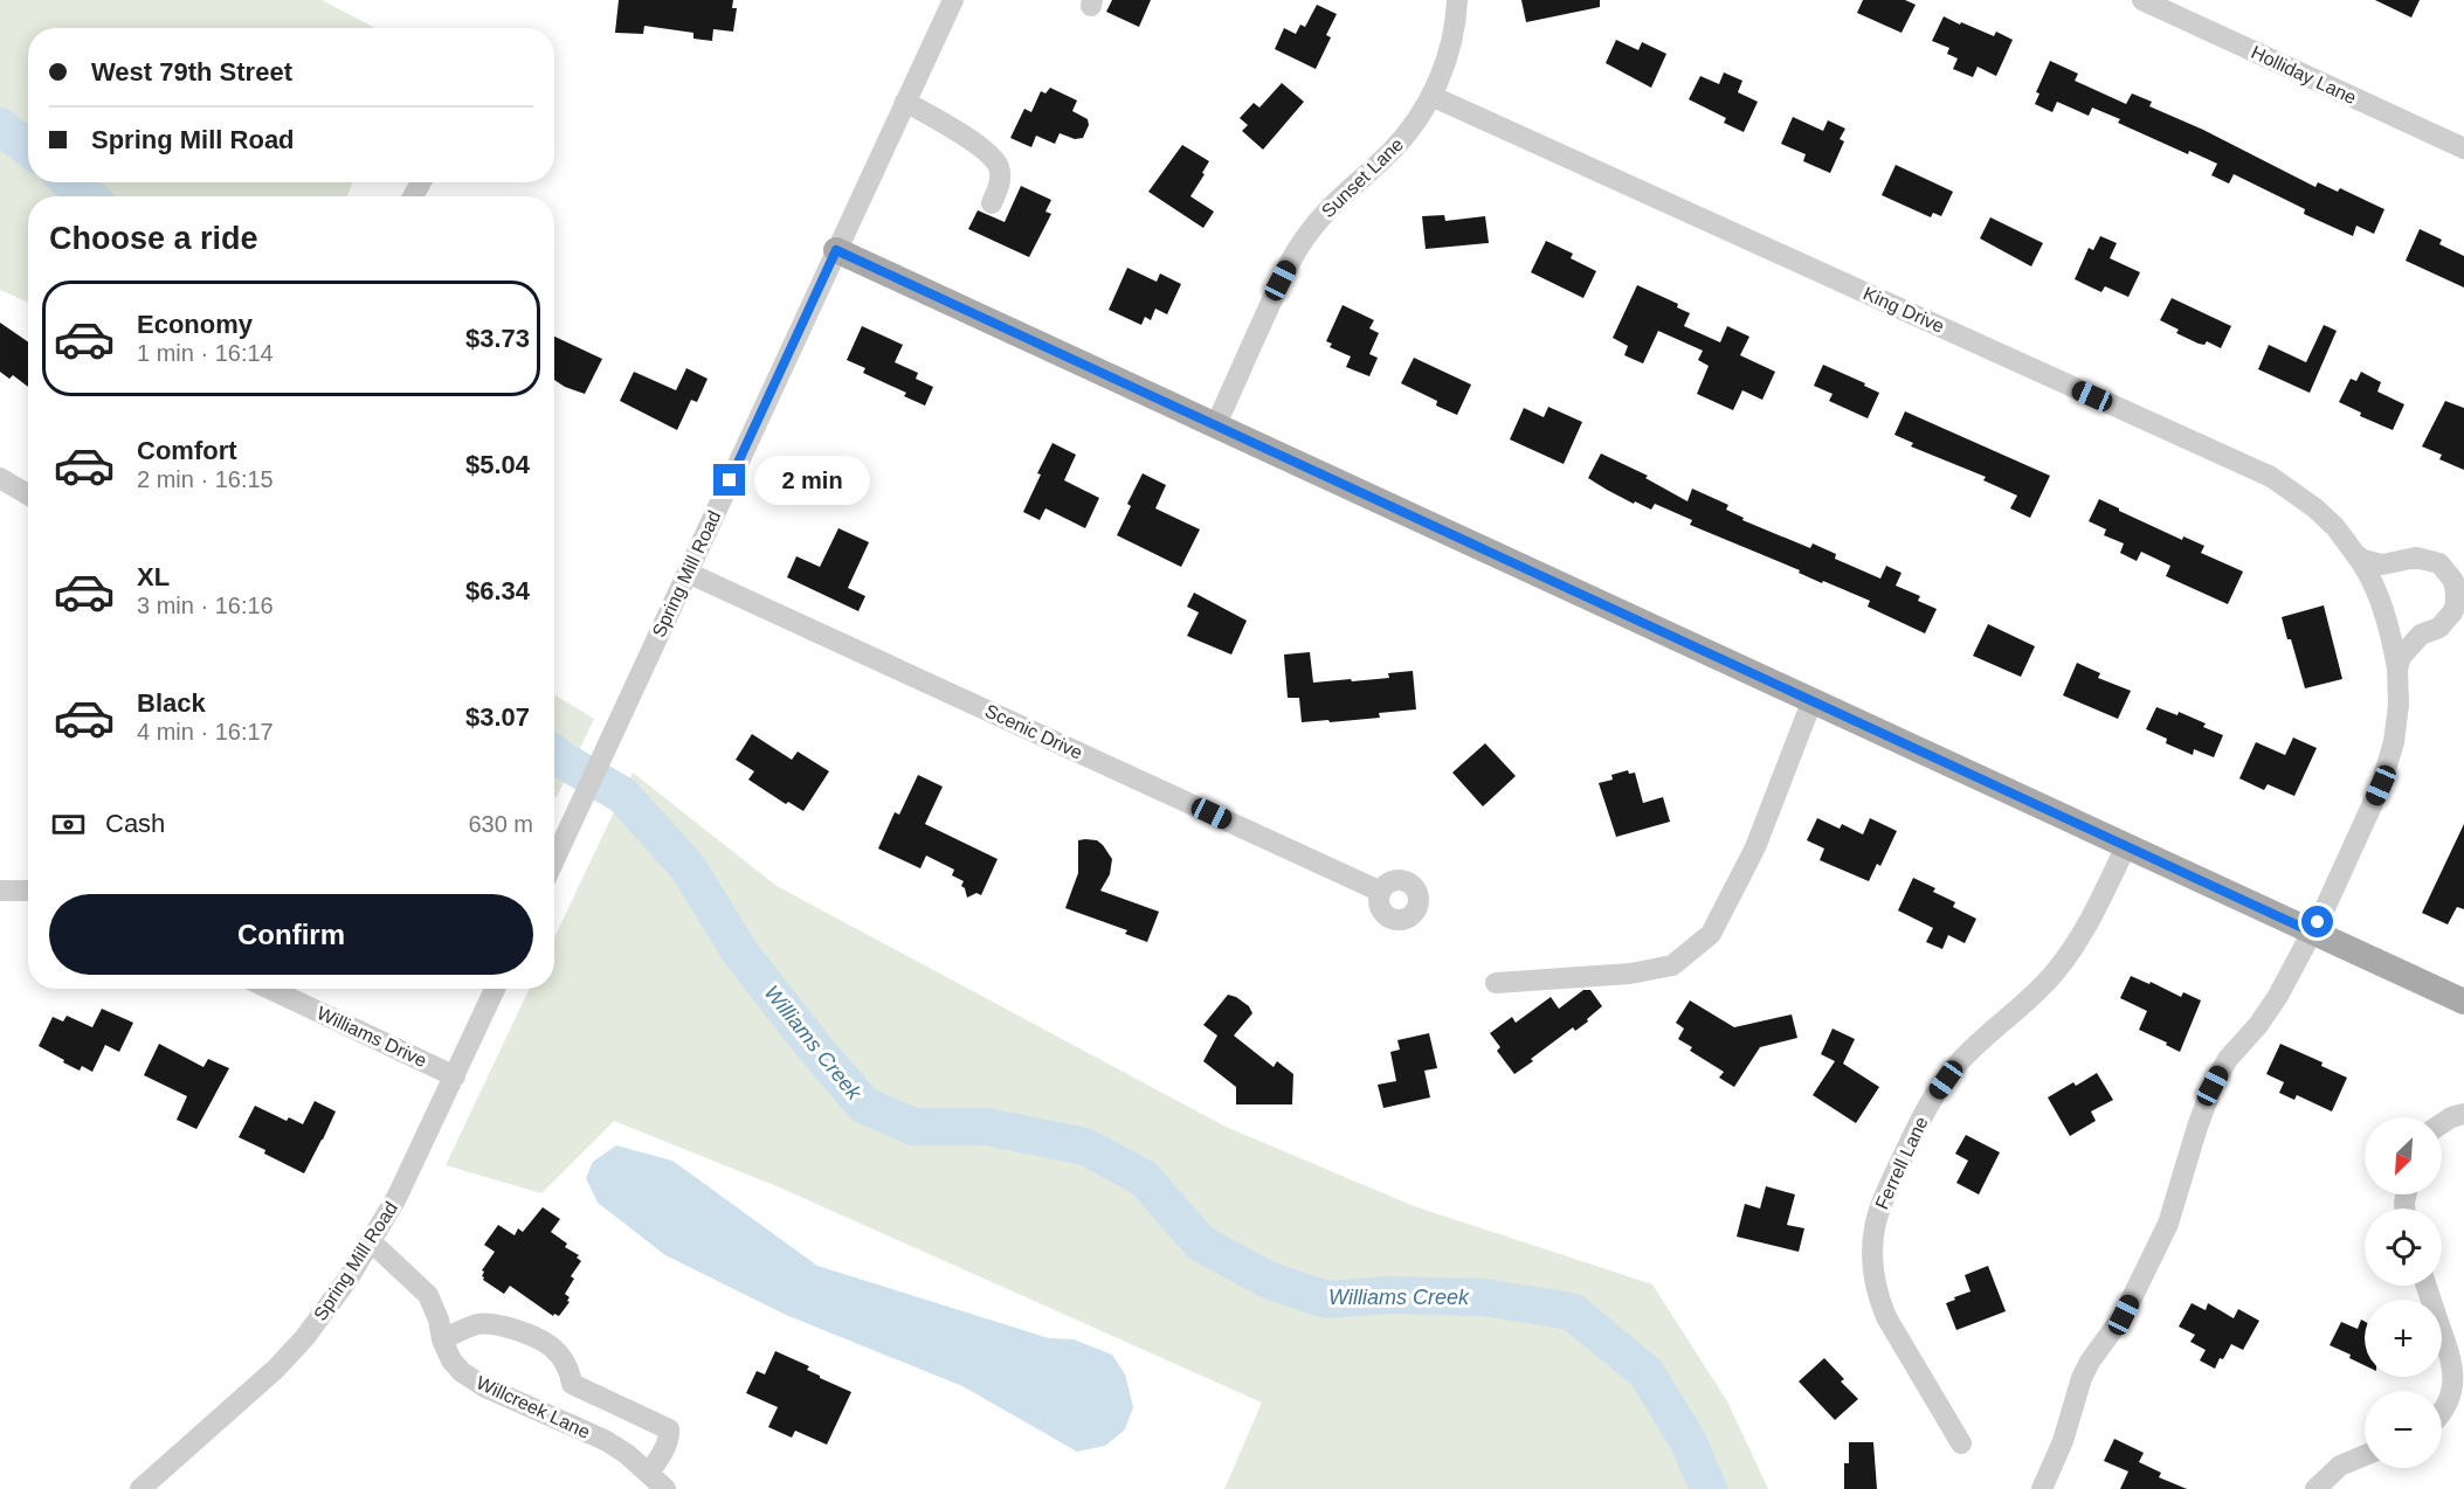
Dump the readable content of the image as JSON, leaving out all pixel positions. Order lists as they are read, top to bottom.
{
  "streets": {
    "street": [
      "Holliday Lane",
      "Sunset Lane",
      "King Drive",
      "Spring Mill Road",
      "Scenic Drive",
      "Williams Drive",
      "Ferrell Lane",
      "Willcreek Lane"
    ]
  },
  "crossings": [
    ["Sunset Lane", "King Drive"],
    ["Spring Mill Road", "Scenic Drive"],
    ["Spring Mill Road", "Williams Drive"],
    ["Spring Mill Road", "Willcreek Lane"]
  ],
  "water": ["Williams Creek"],
  "north": "bottom left",
  "page": {
    "banner": ["West 79th Street", "Spring Mill Road"],
    "heading": "Choose a ride",
    "list": [
      {
        "name": "Economy",
        "note": "1 min · 16:14",
        "value": "$3.73"
      },
      {
        "name": "Comfort",
        "note": "2 min · 16:15",
        "value": "$5.04"
      },
      {
        "name": "XL",
        "note": "3 min · 16:16",
        "value": "$6.34"
      },
      {
        "name": "Black",
        "note": "4 min · 16:17",
        "value": "$3.07"
      }
    ],
    "bubble": "2 min",
    "pay": ["Cash", "630 m"],
    "buttons": "Confirm",
    "map_buttons": ["+", "−"]
  }
}
